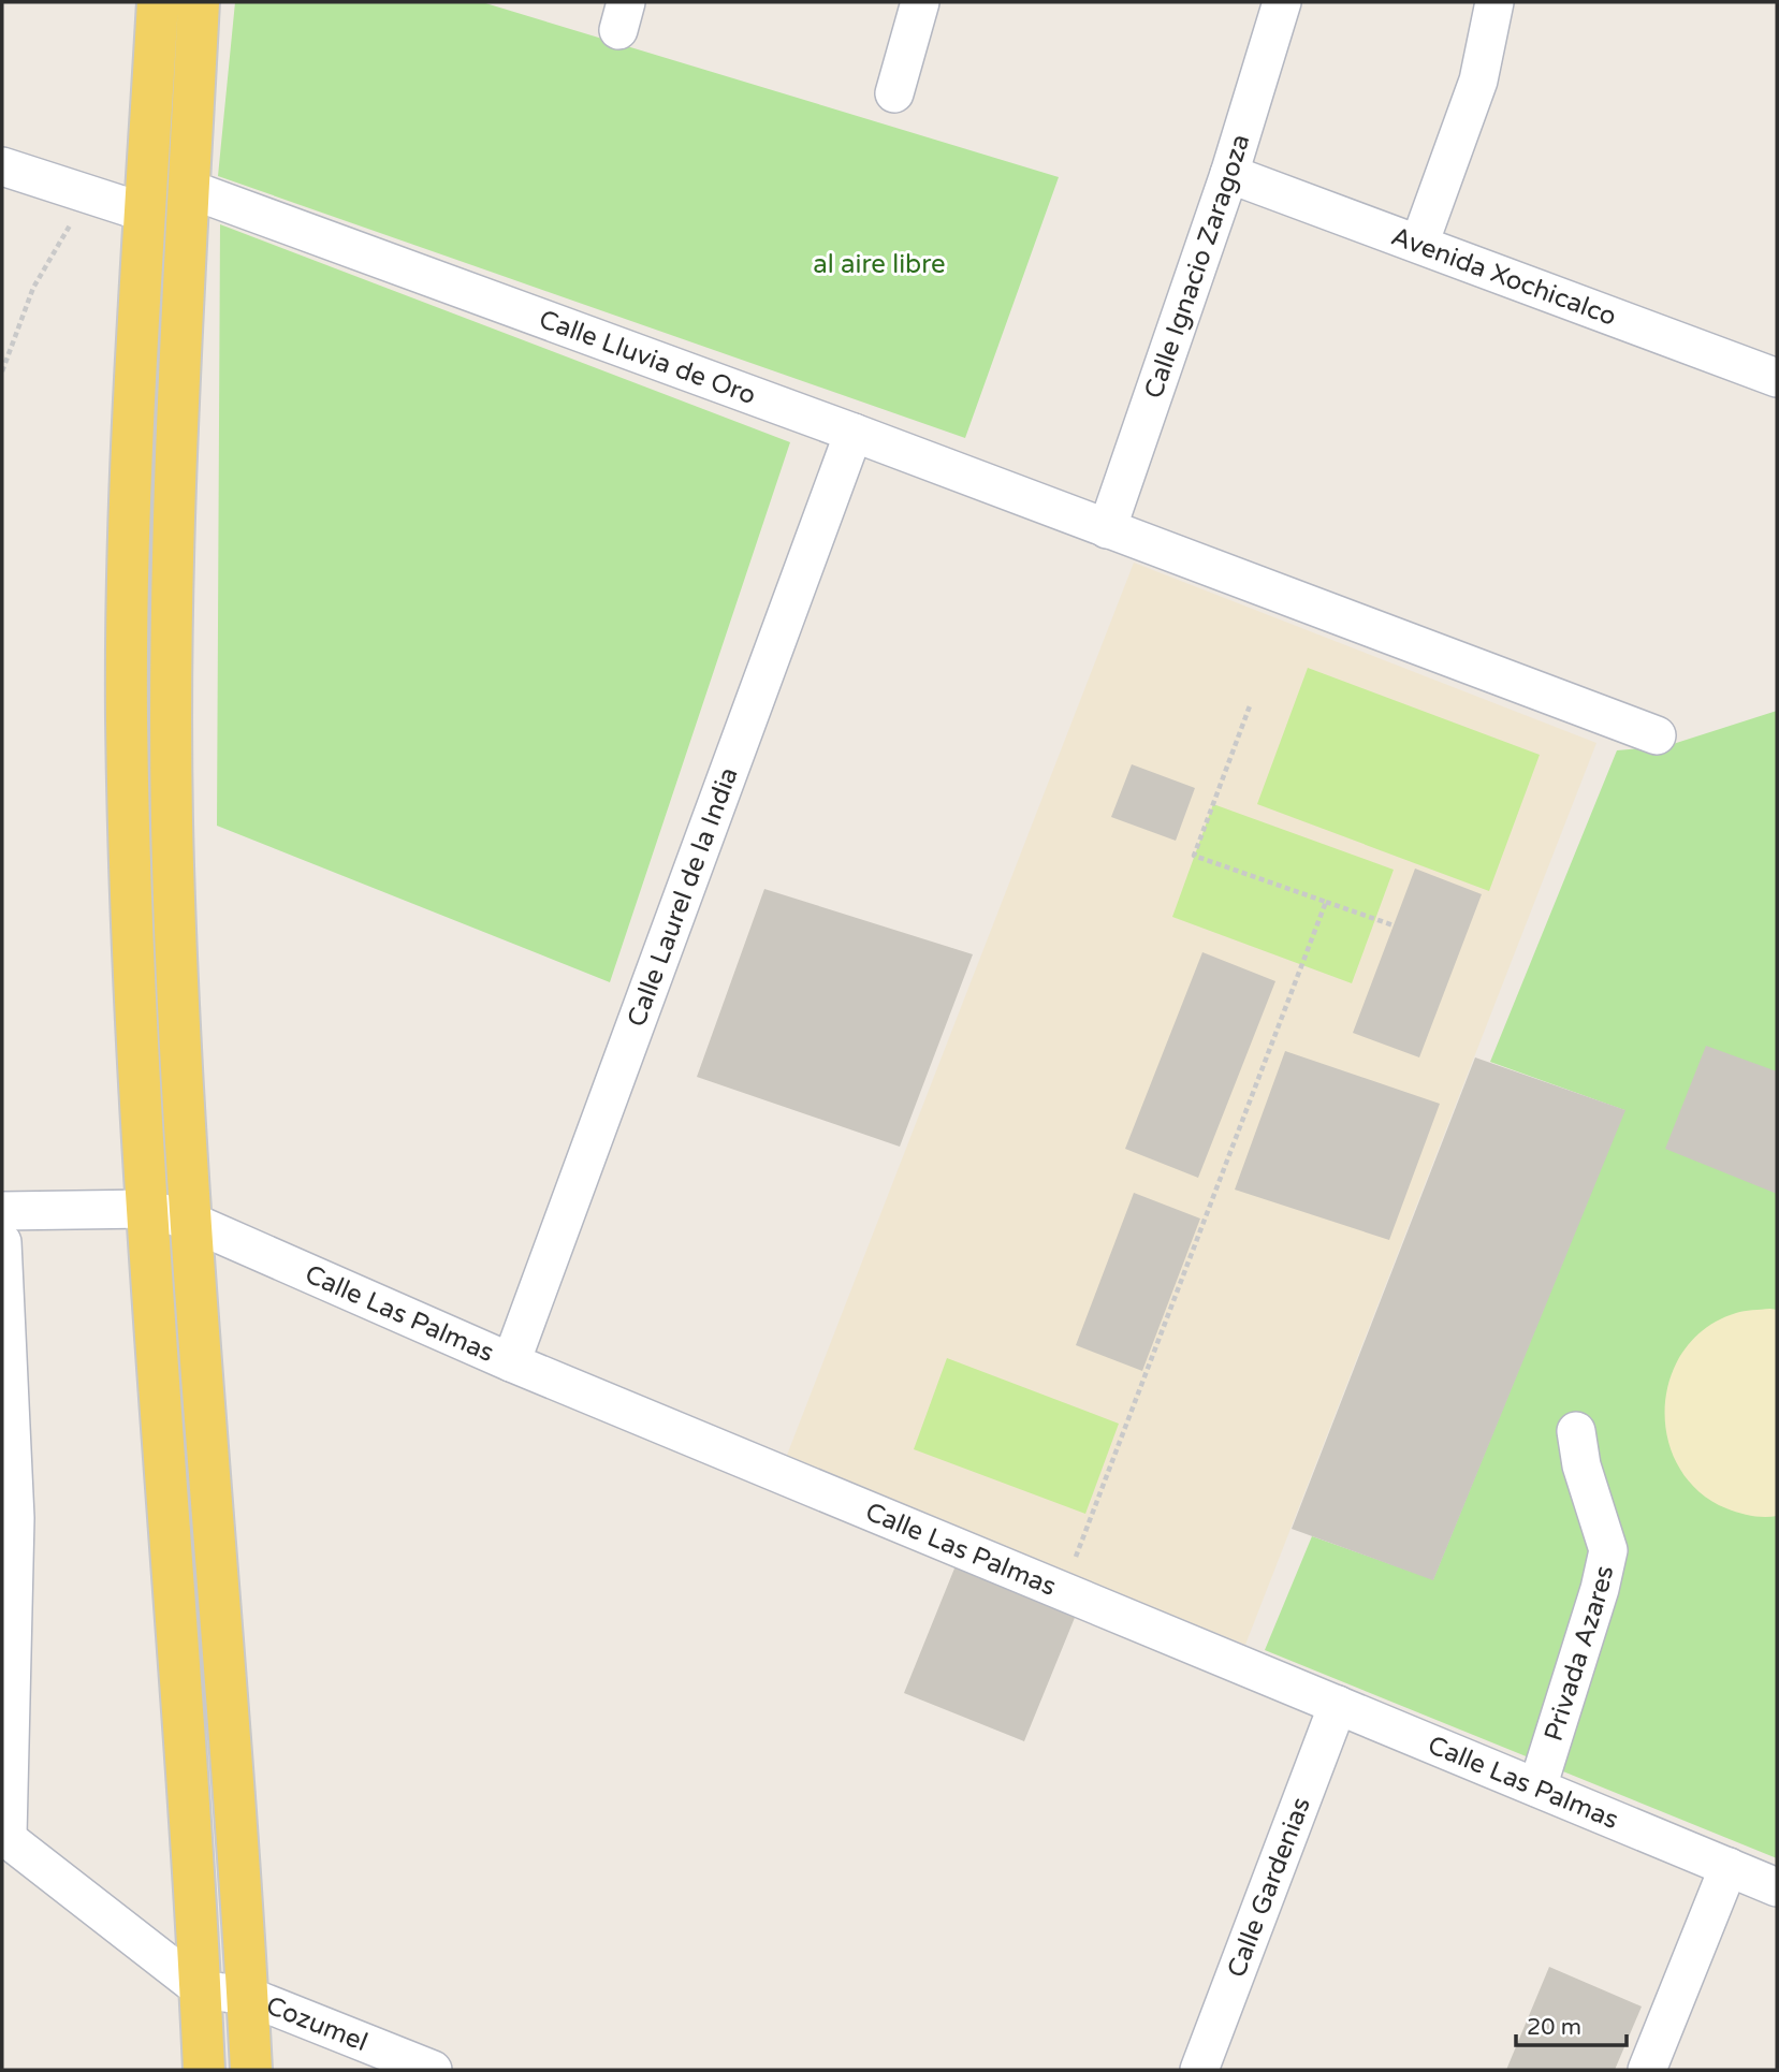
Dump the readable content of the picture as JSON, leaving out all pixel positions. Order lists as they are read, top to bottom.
{
  "streets": {
    "street": [
      "Calle Ignacio Zaragoza",
      "Avenida Xochicalco",
      "Calle Lluvia de Oro",
      "Calle Laurel de la India",
      "Calle Las Palmas",
      "Privada Azares",
      "Calle Gardenias",
      "Cozumel"
    ]
  },
  "crossings": [
    ["Calle Ignacio Zaragoza", "Avenida Xochicalco"],
    ["Calle Ignacio Zaragoza", "Calle Lluvia de Oro"],
    ["Calle Lluvia de Oro", "Calle Laurel de la India"],
    ["Calle Laurel de la India", "Calle Las Palmas"],
    ["Calle Las Palmas", "Privada Azares"],
    ["Calle Las Palmas", "Calle Gardenias"]
  ],
  "parks": ["al aire libre"],
  "scale_bar": "20 m"
}
